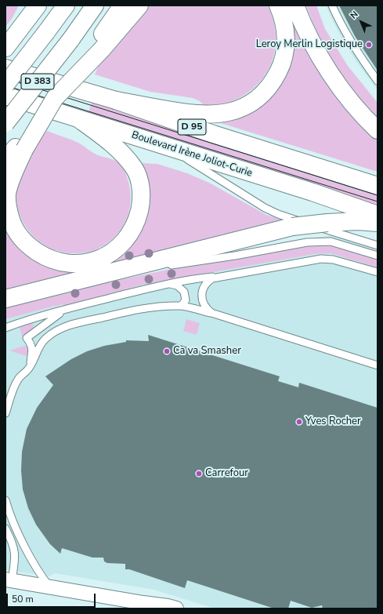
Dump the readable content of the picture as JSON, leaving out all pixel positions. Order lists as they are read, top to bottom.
{
  "streets": {
    "main road": ["D 383", "D 95", "Boulevard Irène Joliot-Curie"]
  },
  "places": [
    "Leroy Merlin Logistique",
    "Ca va Smasher",
    "Yves Rocher",
    "Carrefour"
  ],
  "scale_bar": "50 m",
  "north": "top left"
}
